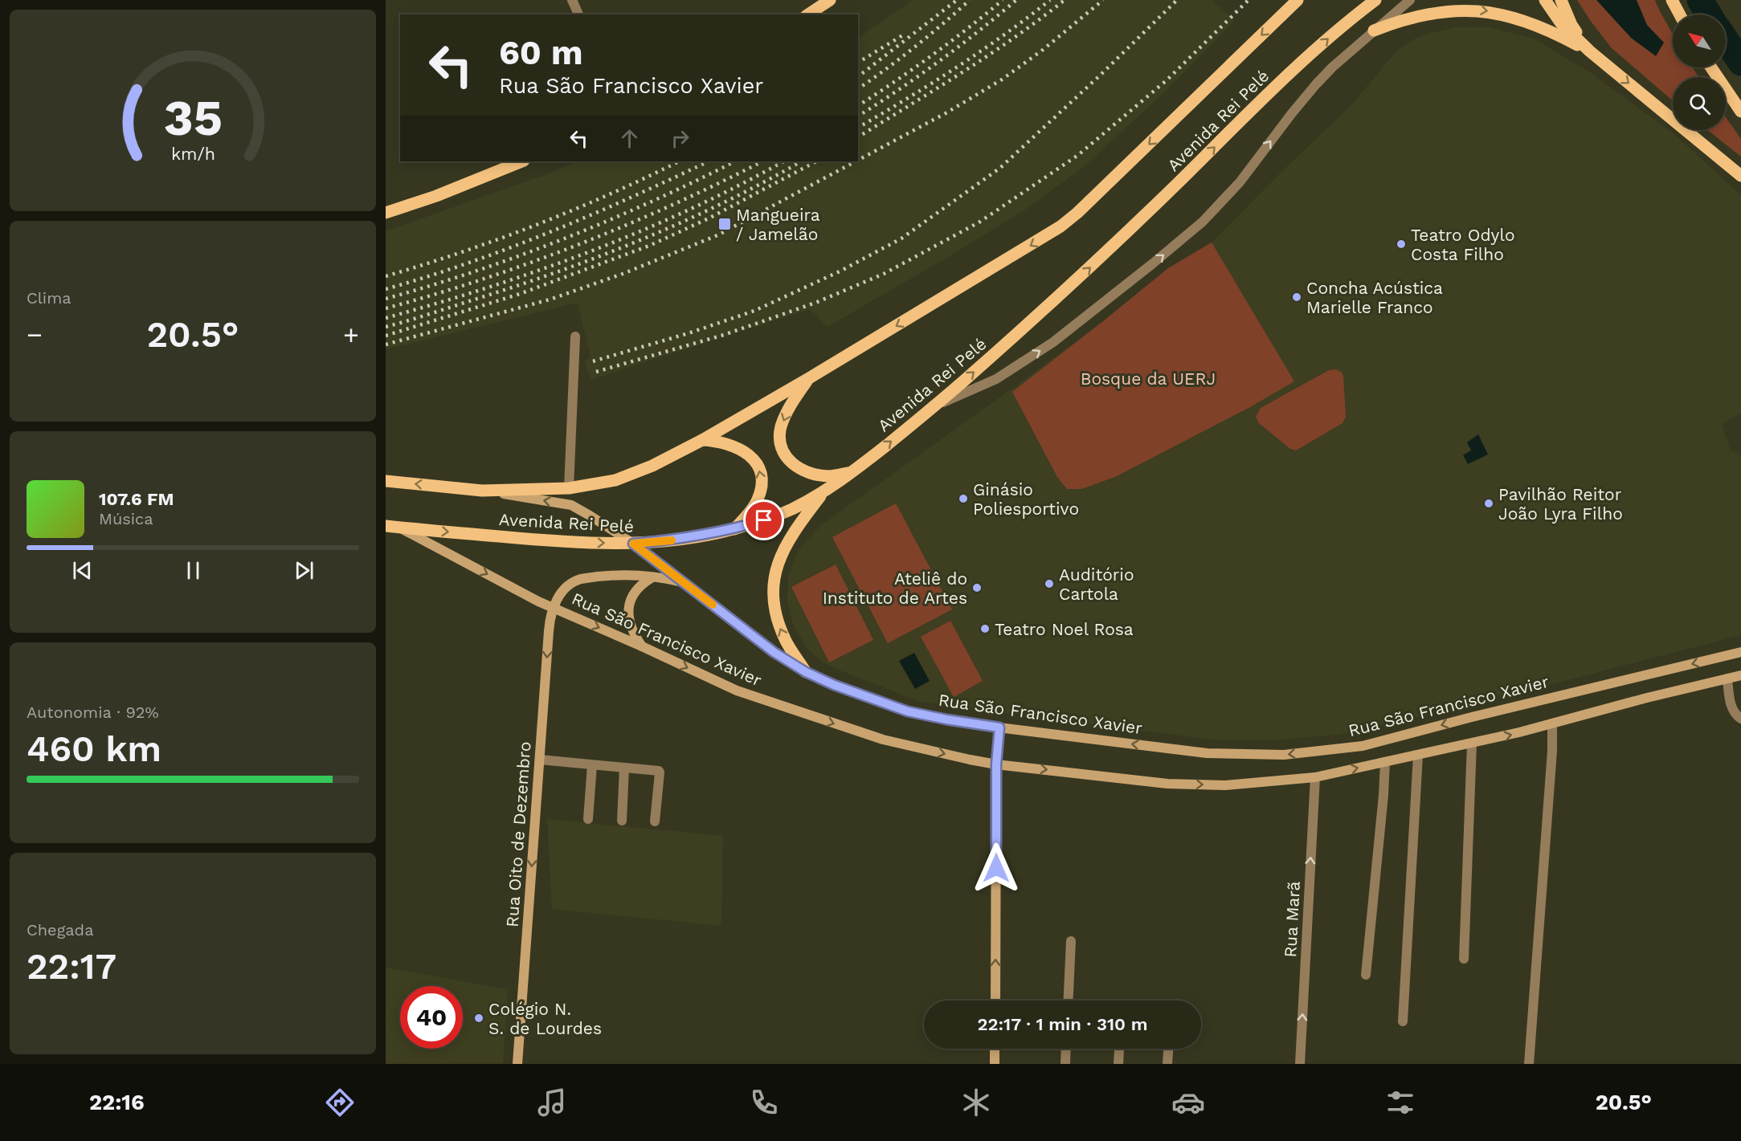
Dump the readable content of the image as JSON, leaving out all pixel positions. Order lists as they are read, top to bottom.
{
  "streets": {
    "main road": ["Avenida Rei Pelé", "Rua São Francisco Xavier", "Rua Oito de Dezembro"],
    "street": ["Rua Marã"]
  },
  "crossings": [
    ["Avenida Rei Pelé", "Rua São Francisco Xavier"],
    ["Rua São Francisco Xavier", "Rua Oito de Dezembro"],
    ["Rua São Francisco Xavier", "Rua Marã"]
  ],
  "one_way": ["Rua Oito de Dezembro"],
  "parks": ["Bosque da UERJ"],
  "places": {
    "transit": ["Mangueira / Jamelão"],
    "other": [
      "Teatro Odylo Costa Filho",
      "Concha Acústica Marielle Franco",
      "Ginásio Poliesportivo",
      "Pavilhão Reitor João Lyra Filho",
      "Auditório Cartola",
      "Ateliê do Instituto de Artes",
      "Teatro Noel Rosa",
      "Colégio N. S. de Lourdes"
    ]
  },
  "north": "top left",
  "page": {
    "turn": ["60 m", "Rua São Francisco Xavier"],
    "tile": [
      "Clima",
      ["Autonomia · 92%", "460 km"],
      ["Chegada", "22:17"]
    ],
    "heat": ["−", "20.5°", "+"],
    "song": ["107.6 FM", "Música"],
    "limit": "40",
    "trip": "22:17 · 1 min · 310 m",
    "tabs": ["22:16", "20.5°"],
    "gauge": ["35", "km/h"]
  }
}
